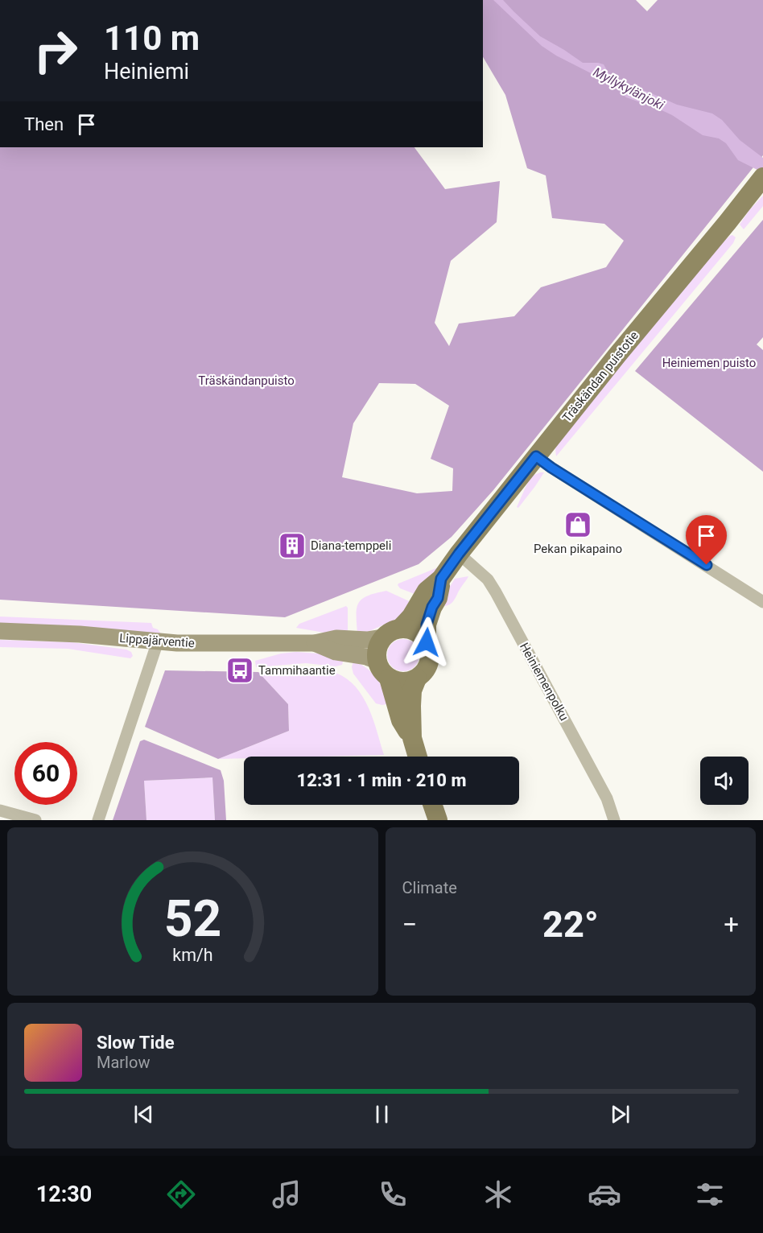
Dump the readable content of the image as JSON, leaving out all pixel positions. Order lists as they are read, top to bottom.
{
  "streets": {
    "main road": ["Träskändan puistotie", "Lippajärventie"],
    "street": ["Heiniemenpolku"]
  },
  "crossings": [
    ["Träskändan puistotie", "Lippajärventie"],
    ["Träskändan puistotie", "Heiniemenpolku"]
  ],
  "water": ["Myllykylänjoki"],
  "parks": ["Heiniemen puisto", "Träskändanpuisto"],
  "places": {
    "shop": ["Pekan pikapaino"],
    "building": ["Diana-temppeli"],
    "bus stop": ["Tammihaantie"]
  },
  "page": {
    "turn": ["110 m", "Heiniemi"],
    "then": "Then",
    "limit": "60",
    "trip": "12:31 · 1 min · 210 m",
    "tile": "Climate",
    "heat": ["−", "22°", "+"],
    "song": ["Slow Tide", "Marlow"],
    "tabs": "12:30",
    "gauge": ["52", "km/h"]
  }
}
